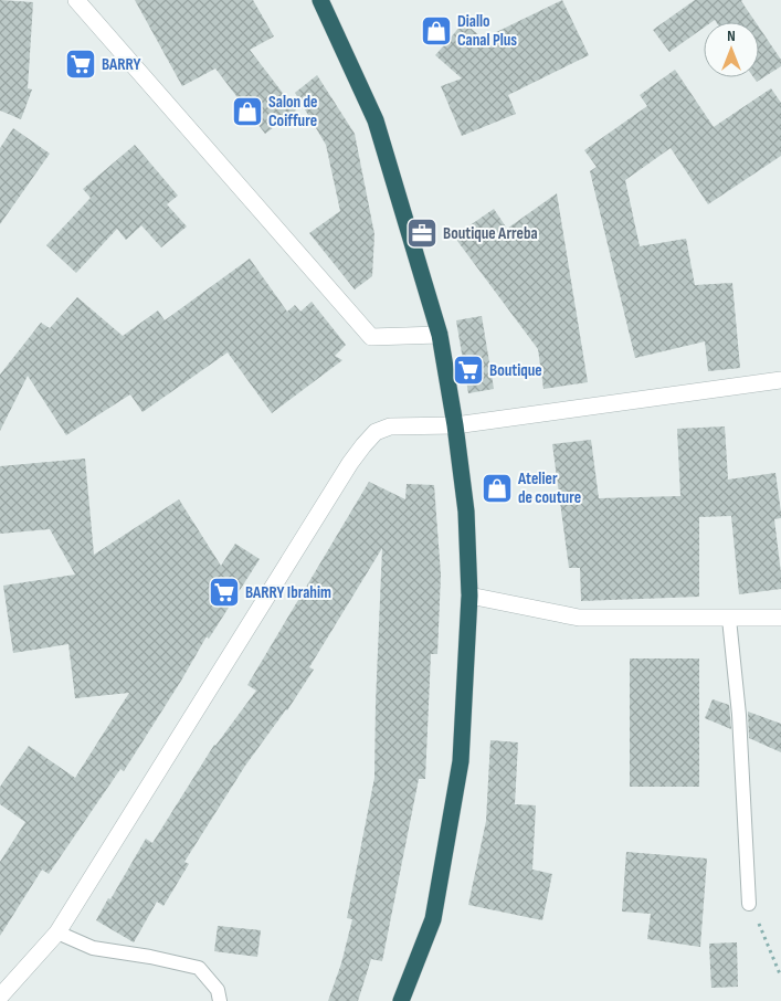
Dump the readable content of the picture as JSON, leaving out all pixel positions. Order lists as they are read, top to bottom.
{
  "places": {
    "shop": ["Diallo Canal Plus", "Salon de Coiffure", "Atelier de couture"],
    "supermarket": ["BARRY", "Boutique", "BARRY Ibrahim"],
    "office": ["Boutique Arreba"]
  },
  "north": "top"
}
